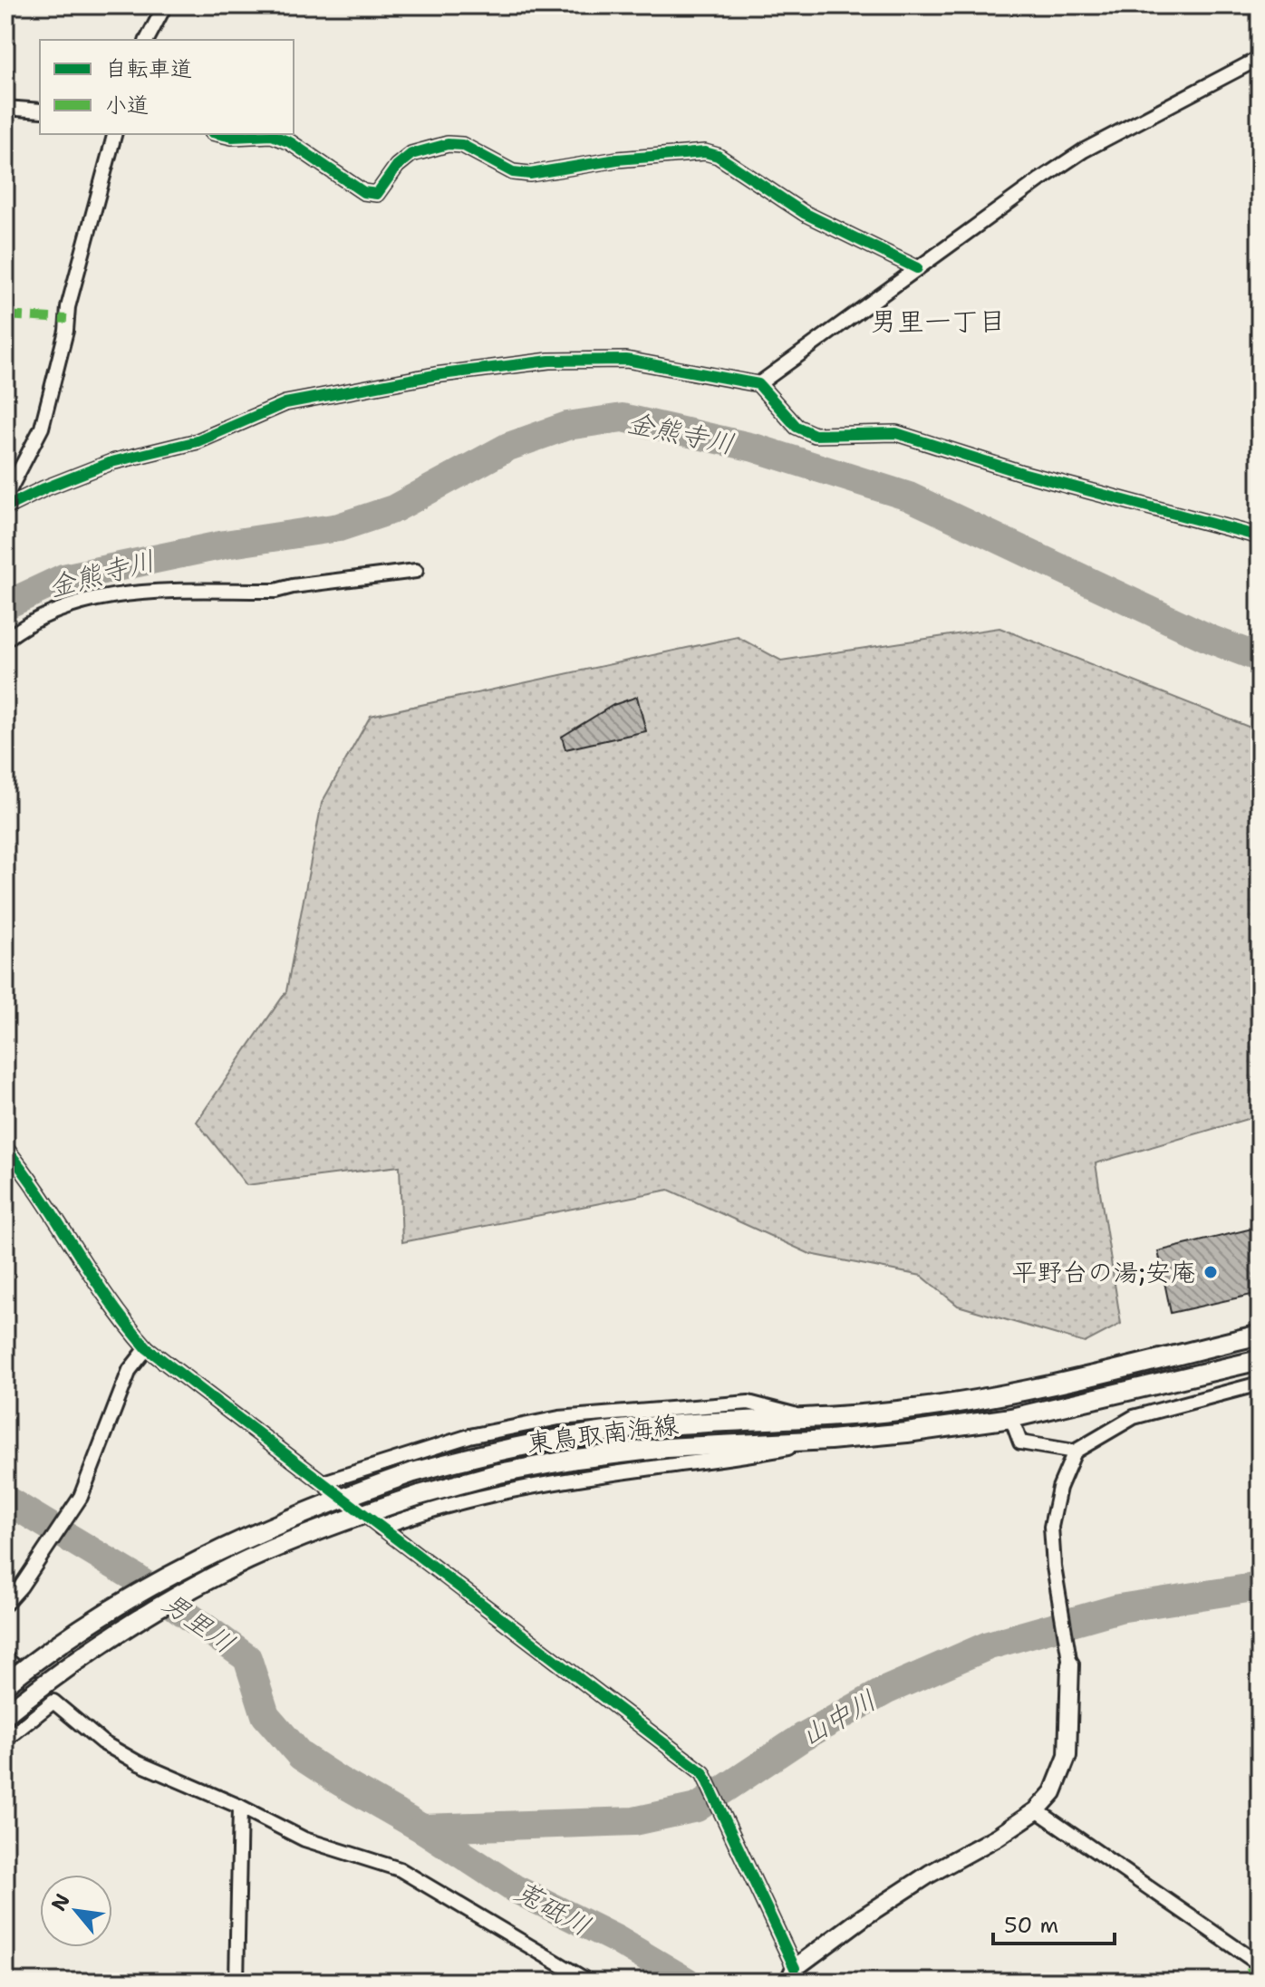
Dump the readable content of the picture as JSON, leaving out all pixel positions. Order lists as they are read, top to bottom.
{
  "streets": {
    "main road": ["東鳥取南海線"]
  },
  "districts": ["男里一丁目"],
  "water": [
    "金熊寺川",
    "男里川",
    "山中川",
    "莵砥川"
  ],
  "places": ["平野台の湯;安庵"],
  "legend": ["自転車道", "小道"],
  "scale_bar": "50 m",
  "north": "top left"
}
